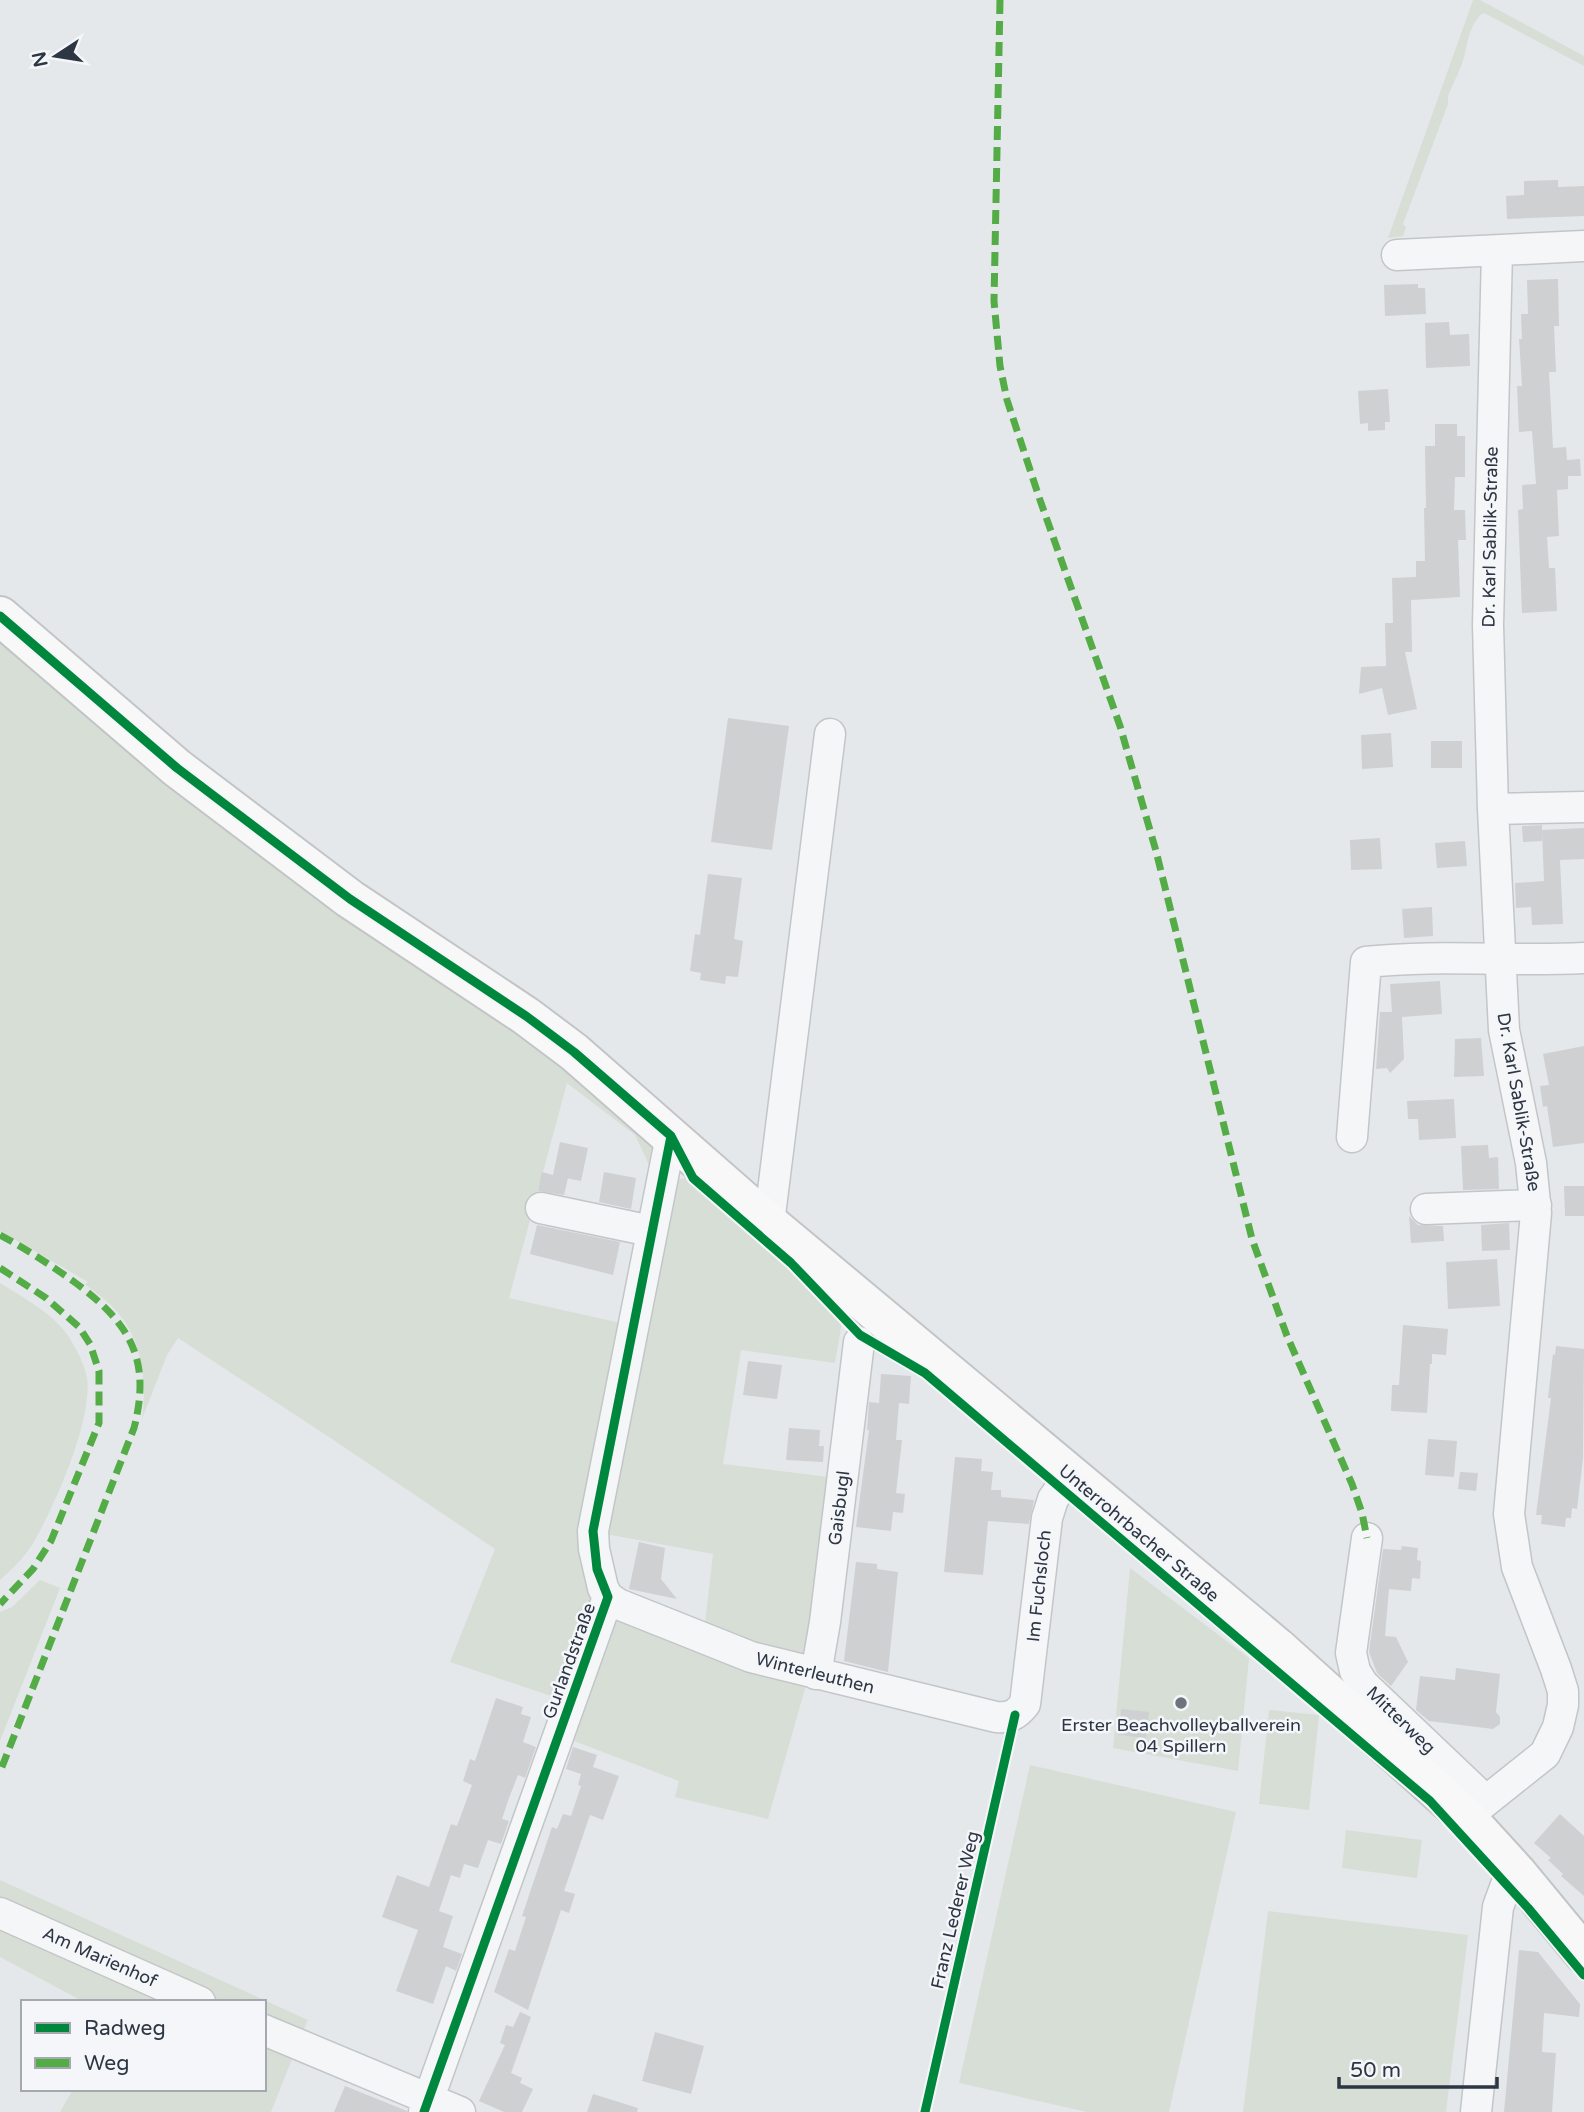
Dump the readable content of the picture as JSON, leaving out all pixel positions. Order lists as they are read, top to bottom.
{
  "streets": {
    "main road": ["Unterrohrbacher Straße"],
    "street": [
      "Dr. Karl Sablik-Straße",
      "Gaisbugl",
      "Im Fuchsloch",
      "Gurlandstraße",
      "Winterleuthen",
      "Mitterweg",
      "Am Marienhof"
    ],
    "cycle path": ["Franz Lederer Weg"]
  },
  "crossings": [
    ["Dr. Karl Sablik-Straße", "Unterrohrbacher Straße"],
    ["Dr. Karl Sablik-Straße", "Mitterweg"],
    ["Gaisbugl", "Winterleuthen"],
    ["Unterrohrbacher Straße", "Im Fuchsloch"],
    ["Unterrohrbacher Straße", "Gurlandstraße"],
    ["Unterrohrbacher Straße", "Mitterweg"],
    ["Im Fuchsloch", "Winterleuthen"],
    ["Gurlandstraße", "Winterleuthen"]
  ],
  "places": ["Erster Beachvolleyballverein 04 Spillern"],
  "legend": ["Radweg", "Weg"],
  "scale_bar": "50 m",
  "north": "left"
}
